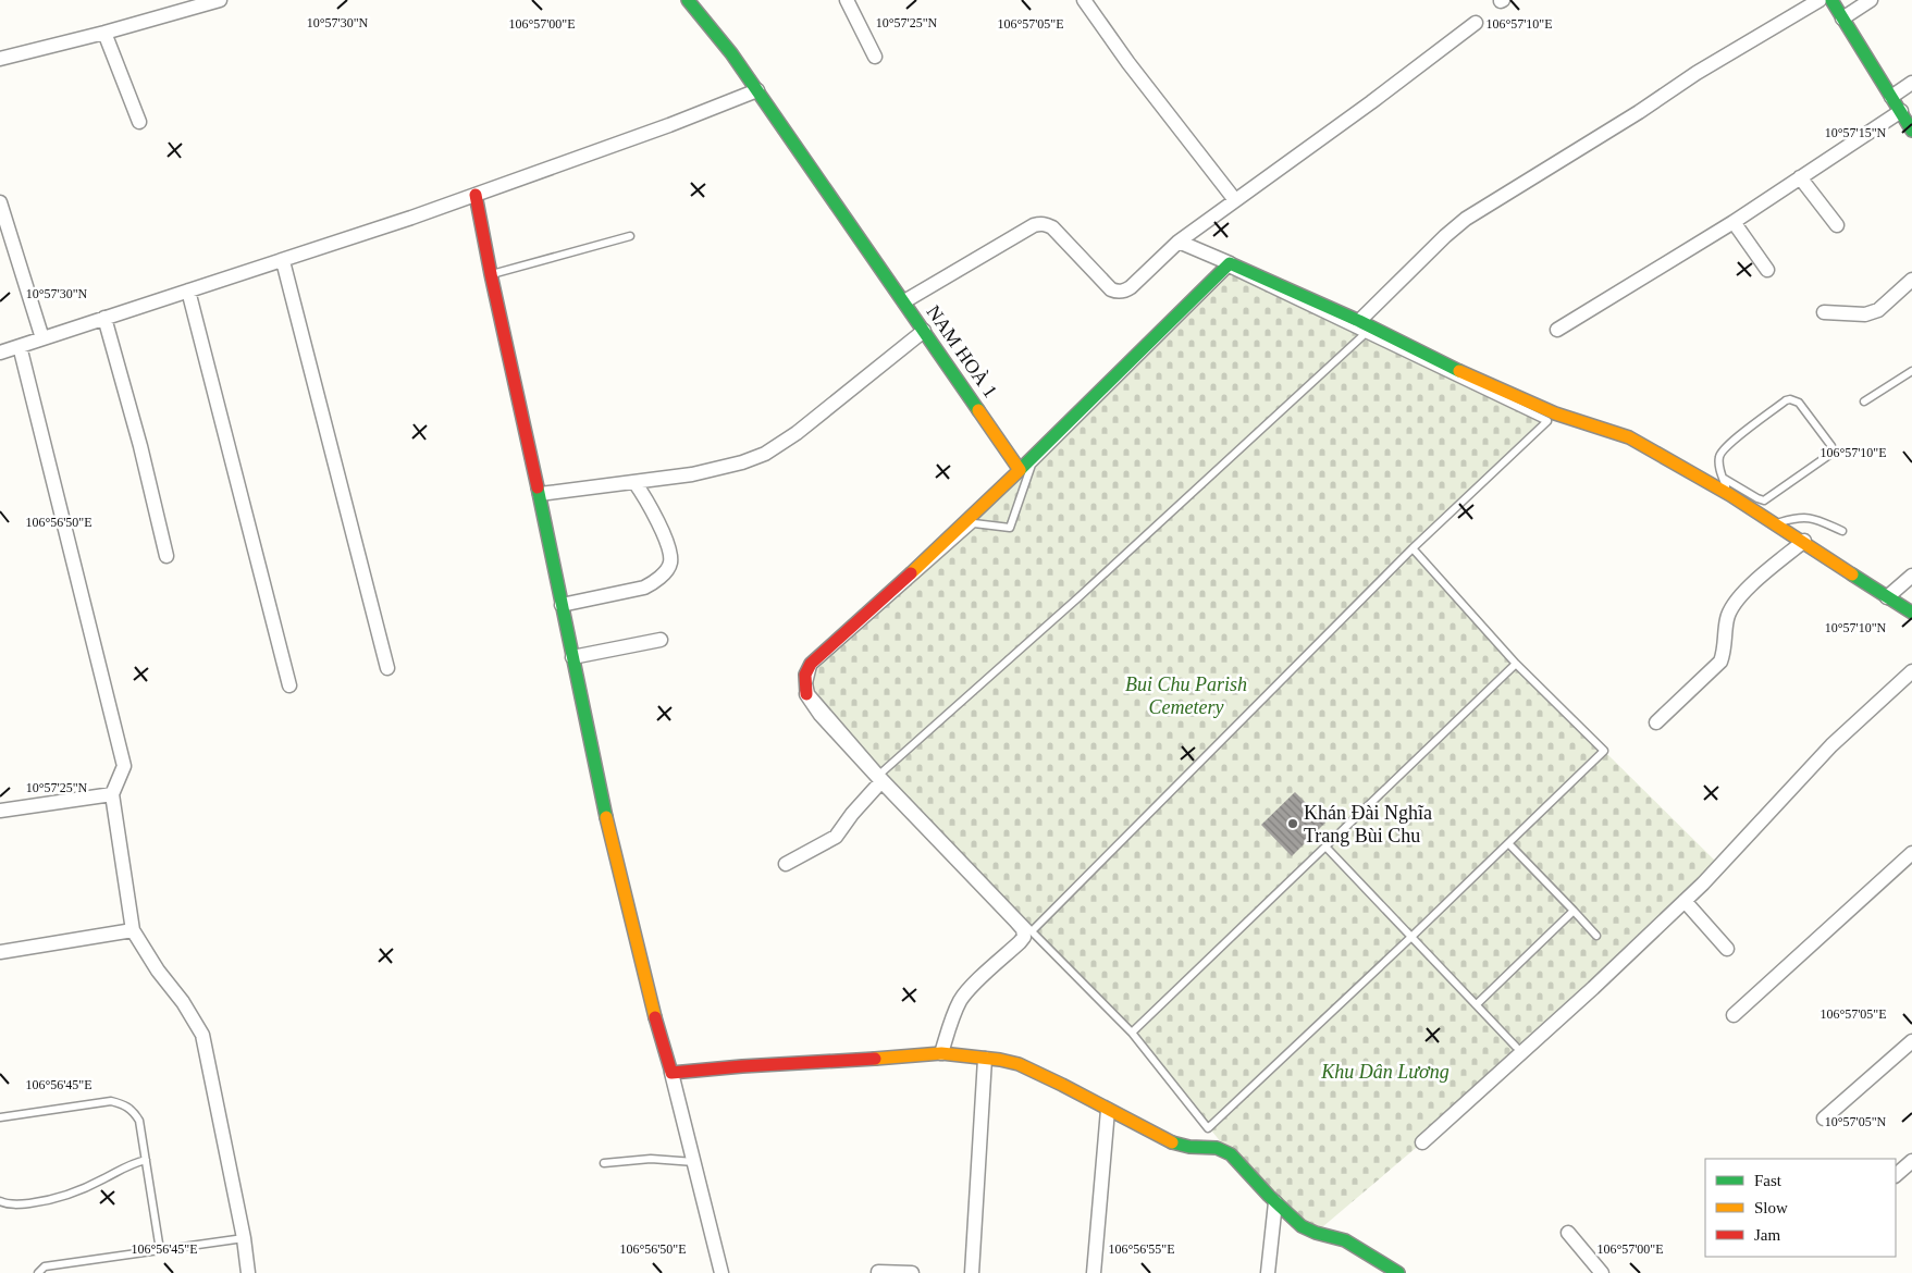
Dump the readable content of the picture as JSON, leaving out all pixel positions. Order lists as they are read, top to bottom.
{
  "streets": {
    "street": ["NAM HOÀ 1"]
  },
  "parks": ["Bui Chu Parish Cemetery", "Khu Dân Lương"],
  "places": ["Khán Đài Nghĩa Trang Bùi Chu"],
  "legend": ["Fast", "Slow", "Jam"],
  "coordinates": [
    "10°57'30\"N",
    "10°57'25\"N",
    "106°57'00\"E",
    "106°57'05\"E",
    "106°57'10\"E",
    "10°57'15\"N",
    "106°56'50\"E",
    "10°57'10\"N",
    "106°56'45\"E",
    "10°57'05\"N",
    "106°56'55\"E"
  ]
}
